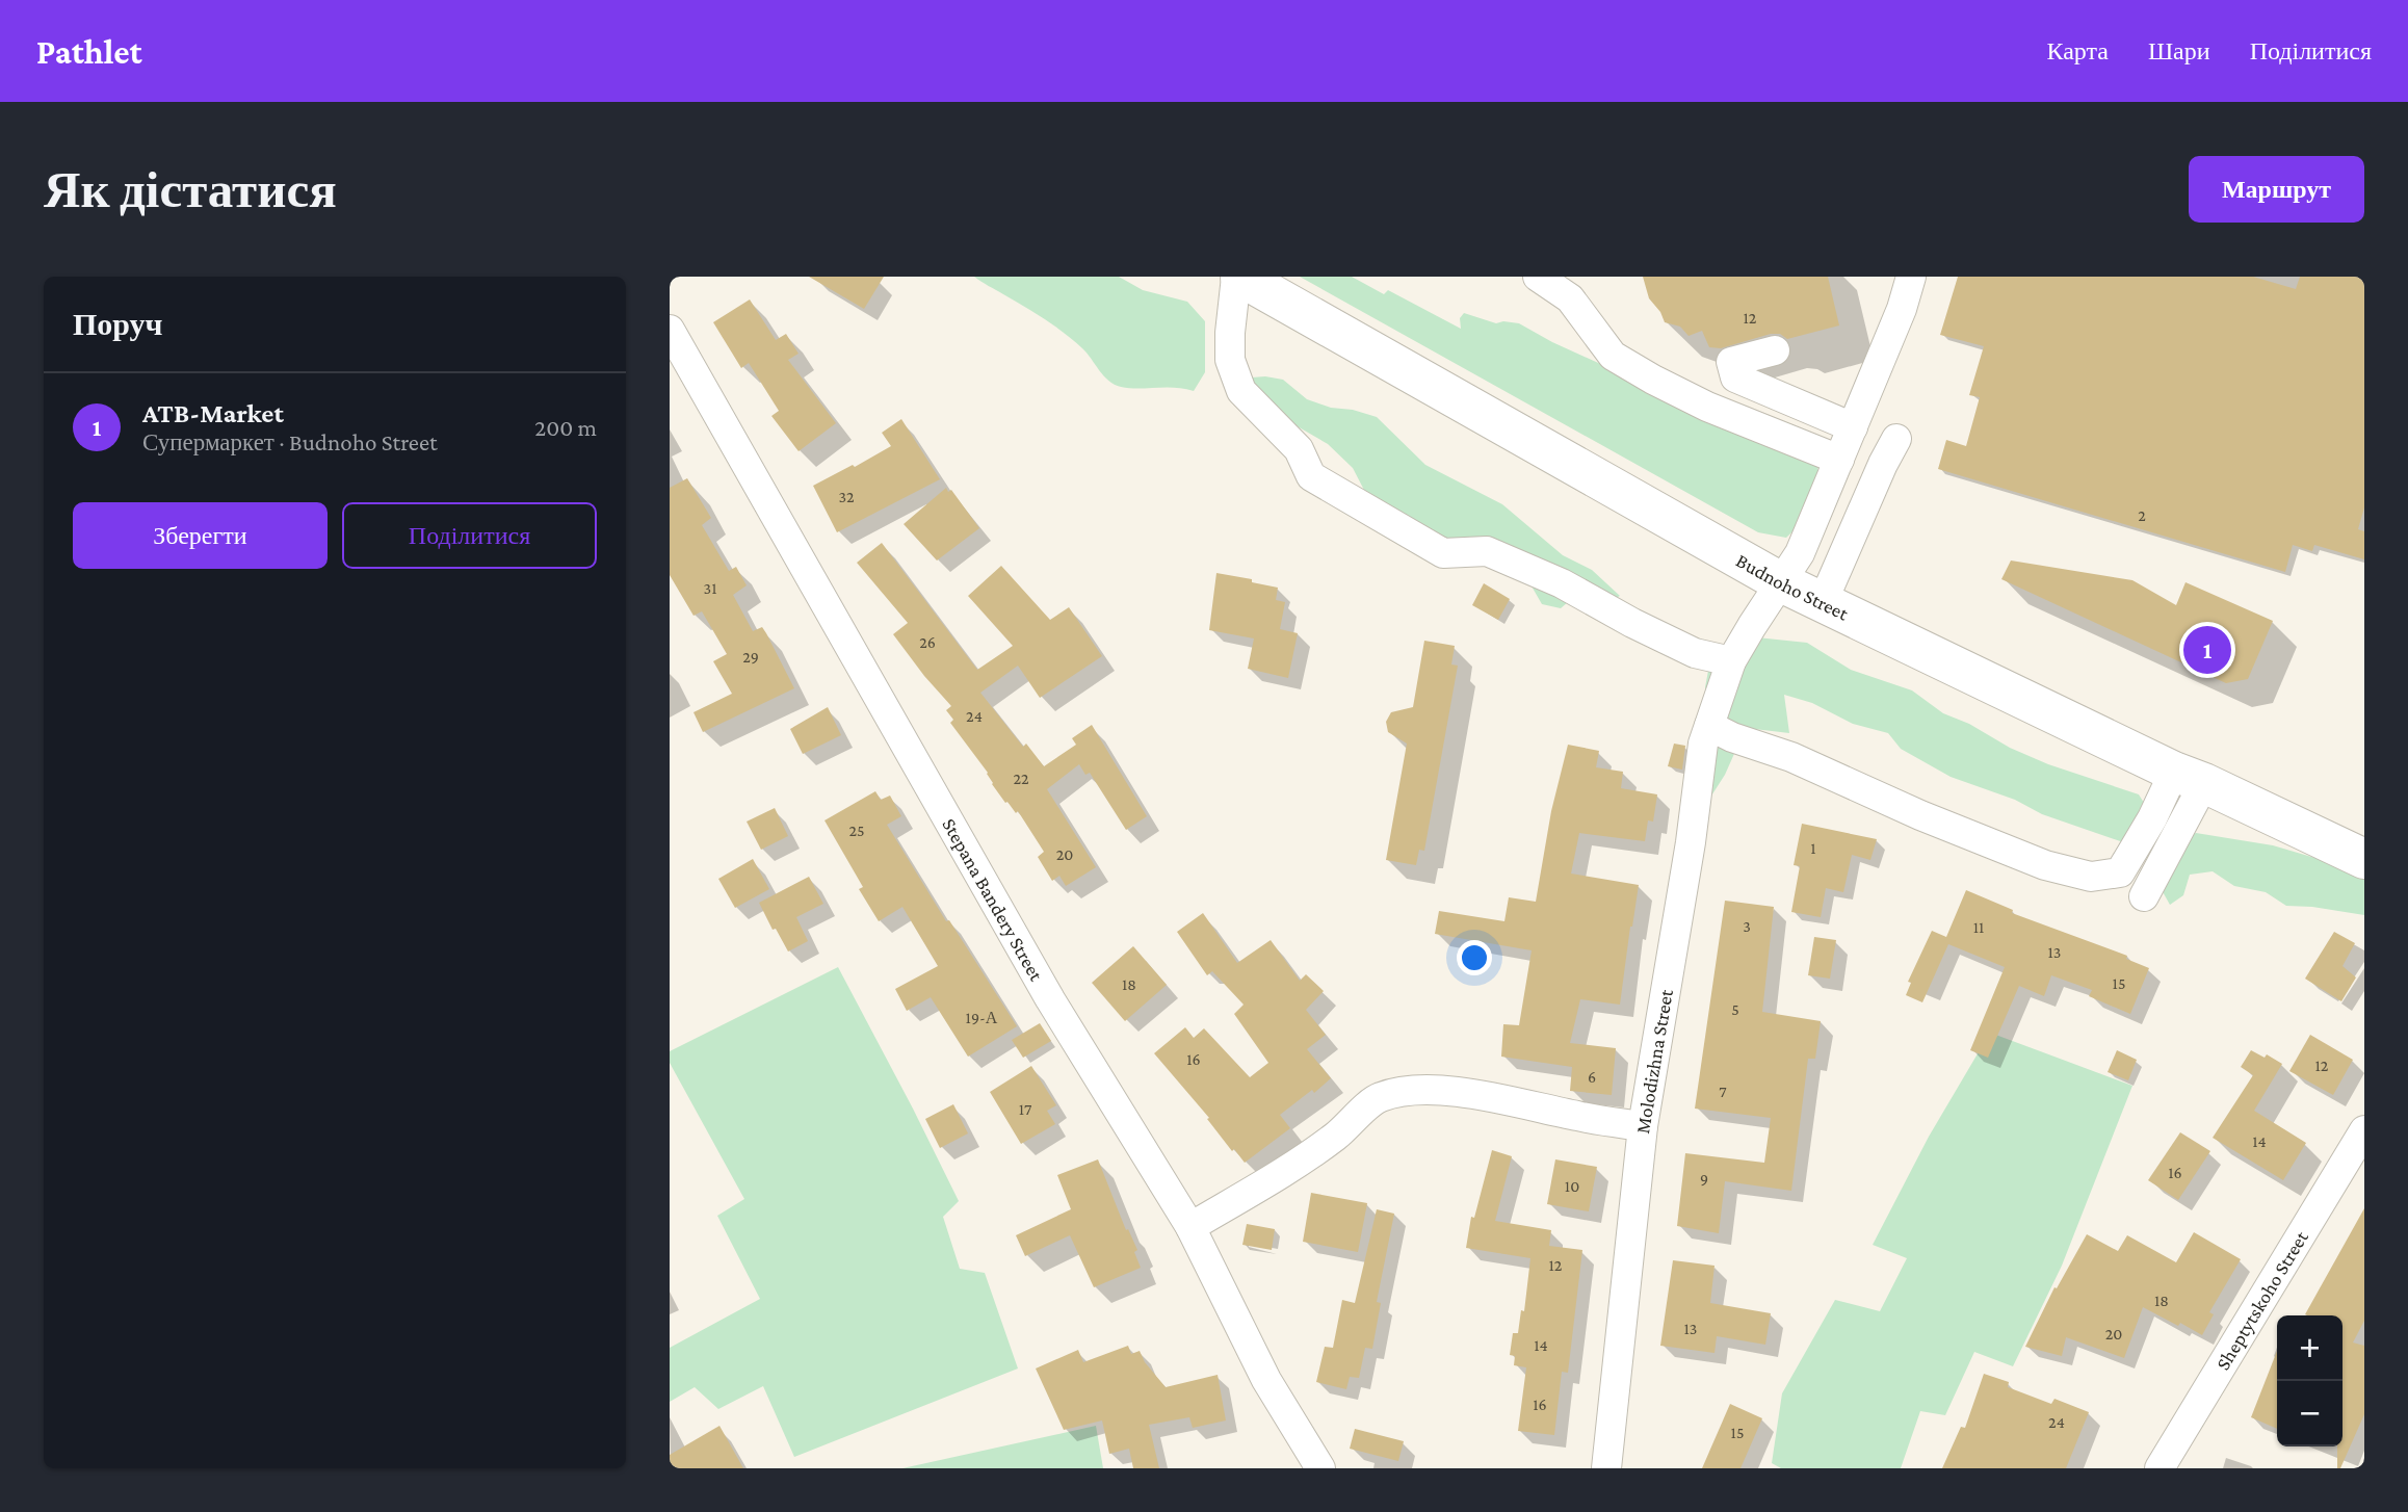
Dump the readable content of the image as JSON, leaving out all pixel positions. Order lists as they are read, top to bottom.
{
  "streets": {
    "highway": ["Budnoho Street"],
    "street": ["Stepana Bandery Street", "Molodizhna Street", "Sheptytskoho Street"]
  },
  "crossings": [
    ["Budnoho Street", "Molodizhna Street"]
  ],
  "house_numbers": [
    "12",
    "32",
    "2",
    "31",
    "26",
    "29",
    "24",
    "22",
    "25",
    "1",
    "20",
    "3",
    "11",
    "13",
    "15",
    "18",
    "5",
    "19-А",
    "16",
    "12",
    "6",
    "7",
    "17",
    "14",
    "16",
    "9",
    "10",
    "12",
    "18",
    "13",
    "20",
    "14",
    "16",
    "24",
    "15"
  ],
  "page": {
    "header": "Pathlet",
    "nav": ["Карта", "Шари", "Поділитися"],
    "buttons": [
      "Маршрут",
      ["Зберегти", "Поділитися"]
    ],
    "title": "Як дістатися",
    "heading": "Поруч",
    "list": [
      {
        "mark": "1",
        "name": "ATB-Market",
        "note": "Супермаркет · Budnoho Street",
        "value": "200 m"
      }
    ],
    "pins": "1",
    "map_buttons": ["+", "−"]
  }
}
